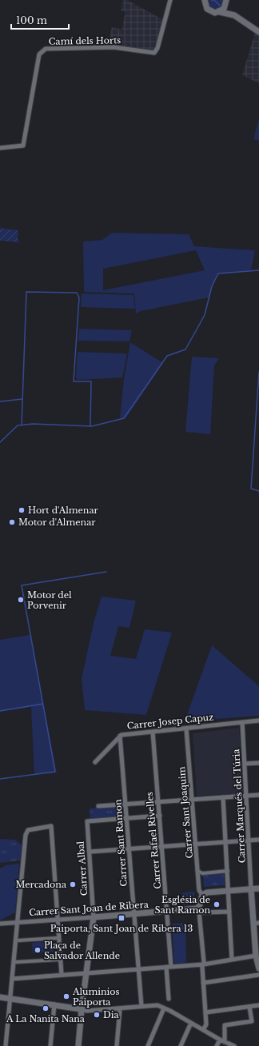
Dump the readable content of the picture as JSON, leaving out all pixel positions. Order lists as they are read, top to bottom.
{
  "streets": {
    "street": [
      "Camí dels Horts",
      "Carrer Josep Capuz",
      "Carrer Marqués del Túria",
      "Carrer Sant Joaquim",
      "Carrer Rafael Rivelles",
      "Carrer Sant Ramon",
      "Carrer Albal",
      "Carrer Sant Joan de Ribera"
    ]
  },
  "crossings": [
    ["Carrer Josep Capuz", "Carrer Marqués del Túria"],
    ["Carrer Josep Capuz", "Carrer Sant Joaquim"],
    ["Carrer Josep Capuz", "Carrer Rafael Rivelles"],
    ["Carrer Josep Capuz", "Carrer Sant Ramon"],
    ["Carrer Rafael Rivelles", "Carrer Sant Joan de Ribera"],
    ["Carrer Sant Ramon", "Carrer Albal"],
    ["Carrer Sant Ramon", "Carrer Sant Joan de Ribera"],
    ["Carrer Albal", "Carrer Sant Joan de Ribera"]
  ],
  "places": {
    "other": [
      "Hort d'Almenar",
      "Motor d'Almenar",
      "Motor del Porvenir",
      "Mercadona",
      "Església de Sant Ramon",
      "Plaça de Salvador Allende",
      "Aluminios Paiporta",
      "A La Nanita Nana",
      "Dia"
    ],
    "transit": ["Paiporta, Sant Joan de Ribera 13"]
  },
  "scale_bar": "100 m"
}
